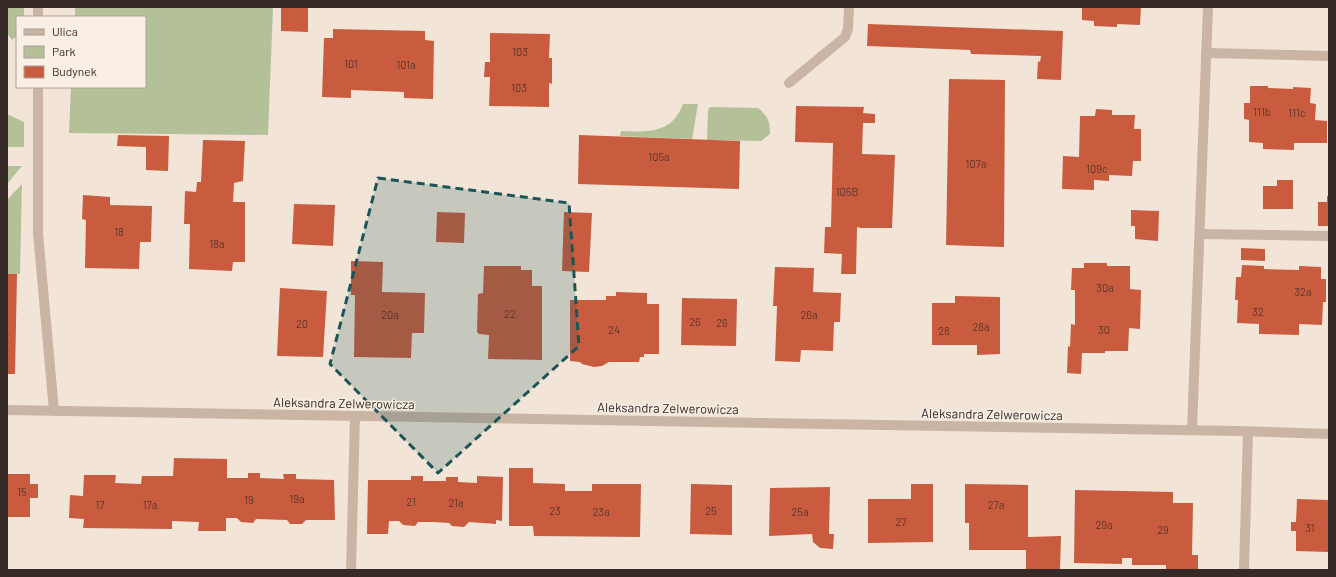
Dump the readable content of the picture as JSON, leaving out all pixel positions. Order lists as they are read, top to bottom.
{
  "streets": {
    "street": ["Aleksandra Zelwerowicza"]
  },
  "house_numbers": [
    "103",
    "101",
    "101a",
    "103",
    "111b",
    "111c",
    "105a",
    "107a",
    "109c",
    "105B",
    "18",
    "18a",
    "30a",
    "32a",
    "32",
    "22",
    "20a",
    "26a",
    "26",
    "26",
    "20",
    "28a",
    "24",
    "30",
    "28",
    "15",
    "19a",
    "19",
    "21",
    "21a",
    "17",
    "17a",
    "27a",
    "23",
    "25",
    "23a",
    "25a",
    "27",
    "29a",
    "31",
    "29"
  ],
  "legend": ["Ulica", "Park", "Budynek"]
}
